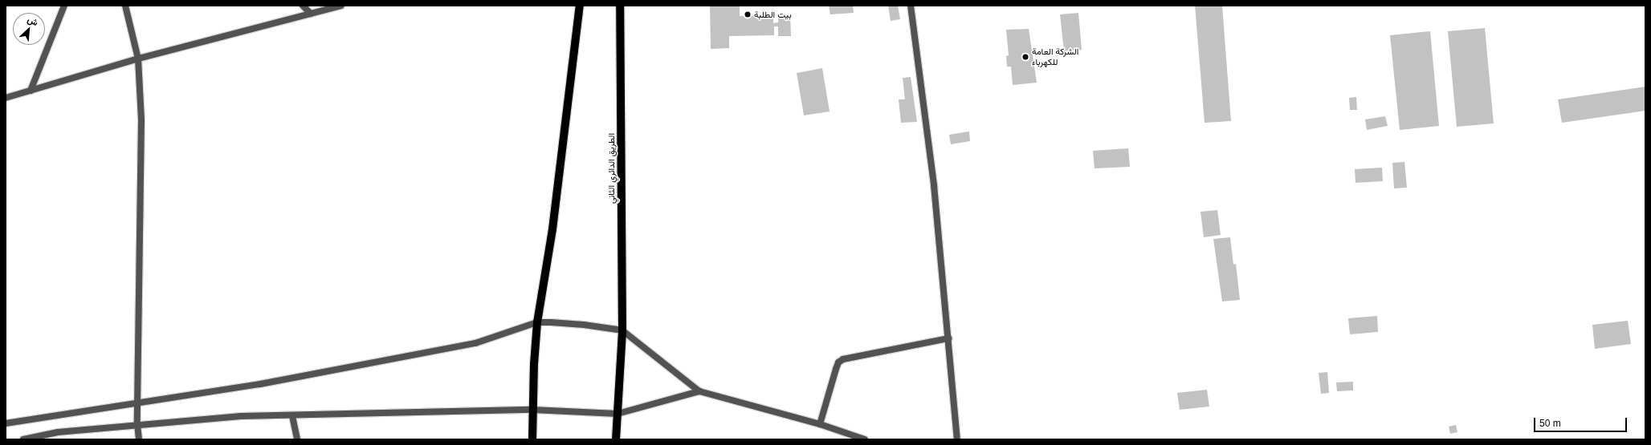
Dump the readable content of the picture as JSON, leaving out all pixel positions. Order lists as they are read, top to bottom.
{
  "streets": {
    "main road": ["الطريق الدائري الثاني"]
  },
  "places": ["بيت الطلبة", "الشركة العامة للكهرباء"],
  "scale_bar": "50 m",
  "north": "top right"
}
